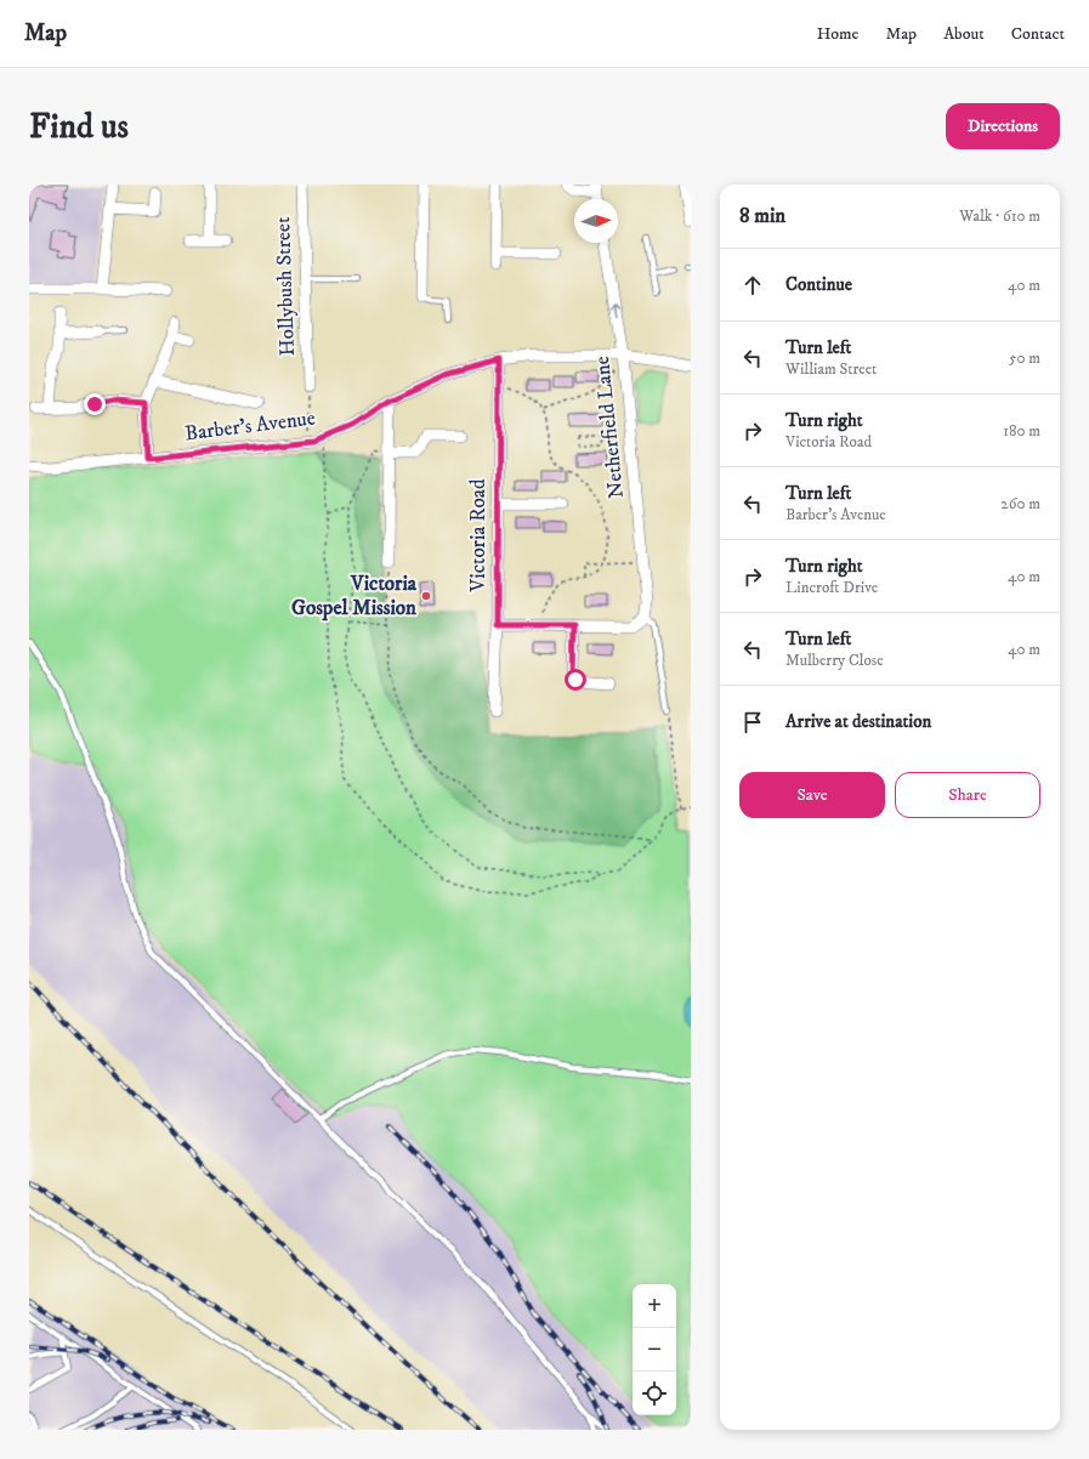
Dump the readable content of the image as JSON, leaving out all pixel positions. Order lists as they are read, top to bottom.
{
  "streets": {
    "street": [
      "Hollybush Street",
      "Barber's Avenue",
      "Netherfield Lane",
      "Victoria Road"
    ]
  },
  "crossings": [
    ["Barber's Avenue", "Netherfield Lane"],
    ["Barber's Avenue", "Victoria Road"]
  ],
  "places": ["Victoria Gospel Mission"],
  "north": "right",
  "page": {
    "header": "Map",
    "nav": [
      "Home",
      "Map",
      "About",
      "Contact"
    ],
    "buttons": [
      "Directions",
      ["Save", "Share"]
    ],
    "title": "Find us",
    "heading": ["8 min", "Walk · 610 m"],
    "list": [
      ["Continue", "40 m"],
      ["Turn left", "William Street", "50 m"],
      ["Turn right", "Victoria Road", "180 m"],
      ["Turn left", "Barber's Avenue", "260 m"],
      ["Turn right", "Lincroft Drive", "40 m"],
      ["Turn left", "Mulberry Close", "40 m"],
      "Arrive at destination"
    ],
    "map_buttons": ["+", "−"]
  }
}
